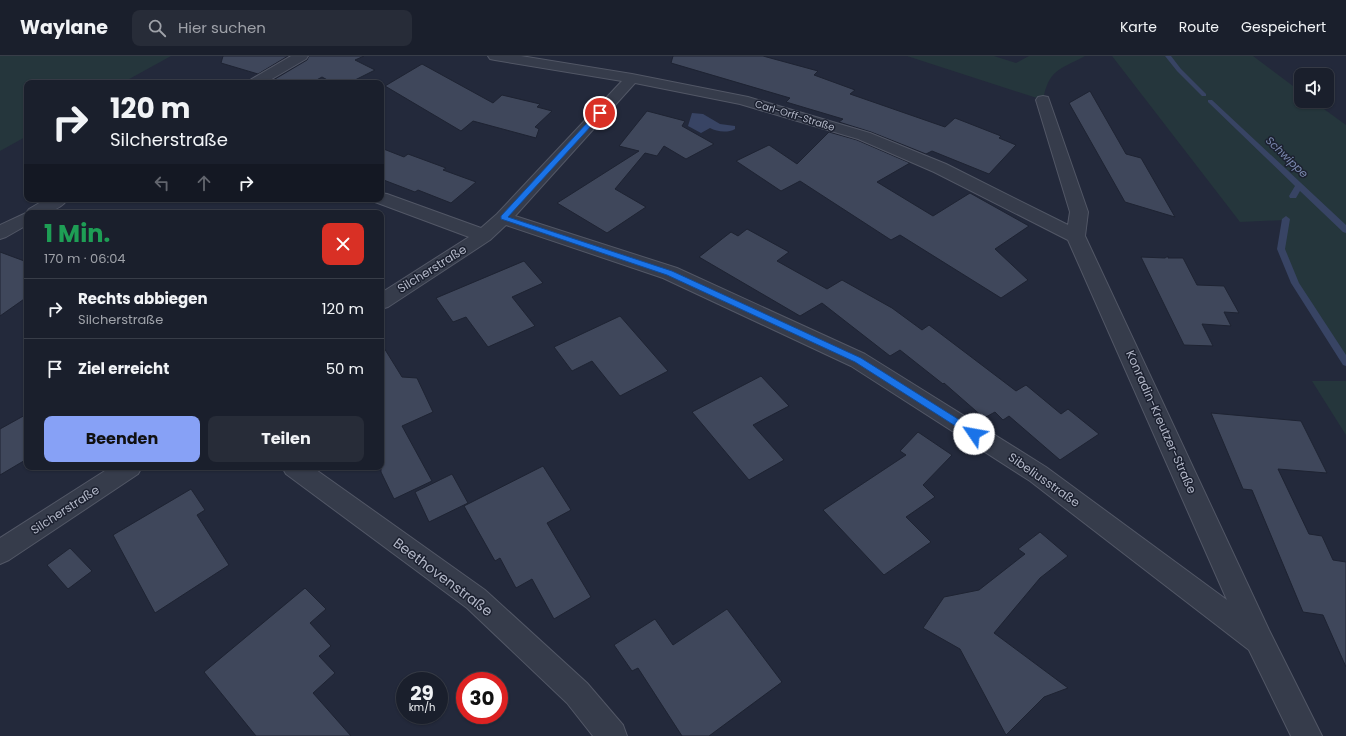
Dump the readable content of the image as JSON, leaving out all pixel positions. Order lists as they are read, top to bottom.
{
  "streets": {
    "street": [
      "Carl-Orff-Straße",
      "Silcherstraße",
      "Konradin-Kreutzer-Straße",
      "Sibeliusstraße",
      "Beethovenstraße"
    ]
  },
  "crossings": [
    ["Carl-Orff-Straße", "Silcherstraße"],
    ["Carl-Orff-Straße", "Konradin-Kreutzer-Straße"],
    ["Silcherstraße", "Sibeliusstraße"],
    ["Konradin-Kreutzer-Straße", "Sibeliusstraße"]
  ],
  "water": ["Schwippe"],
  "page": {
    "header": "Waylane",
    "search": "Hier suchen",
    "nav": ["Karte", "Route", "Gespeichert"],
    "turn": ["120 m", "Silcherstraße"],
    "heading": ["1 Min.", "170 m · 06:04"],
    "list": [
      {
        "name": "Rechts abbiegen",
        "note": "Silcherstraße",
        "value": "120 m"
      },
      {
        "name": "Ziel erreicht",
        "value": "50 m"
      }
    ],
    "buttons": ["Beenden", "Teilen"],
    "speed": "29 km/h",
    "limit": "30"
  }
}
